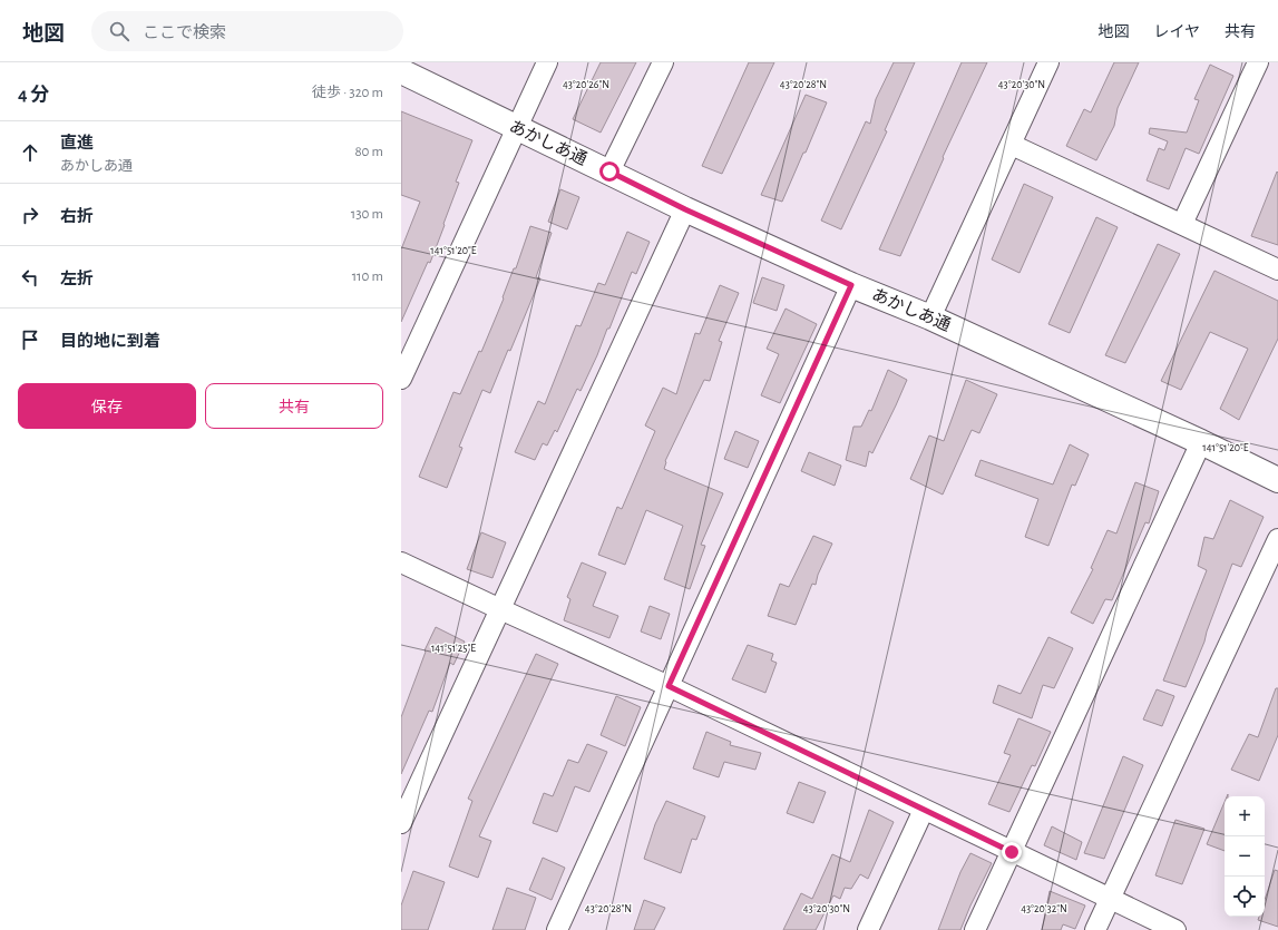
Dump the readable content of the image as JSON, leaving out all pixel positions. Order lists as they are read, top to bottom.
{
  "streets": {
    "street": ["あかしあ通"]
  },
  "page": {
    "header": "地図",
    "search": "ここで検索",
    "nav": ["地図", "レイヤ", "共有"],
    "heading": ["4 分", "徒歩 · 320 m"],
    "list": [
      ["直進", "あかしあ通", "80 m"],
      ["右折", "130 m"],
      ["左折", "110 m"],
      "目的地に到着"
    ],
    "buttons": ["保存", "共有"],
    "map_buttons": ["+", "−"]
  },
  "coordinates": [
    "43°20'26\"N",
    "43°20'28\"N",
    "43°20'30\"N",
    "141°51'20\"E",
    "141°51'25\"E",
    "43°20'32\"N"
  ]
}
